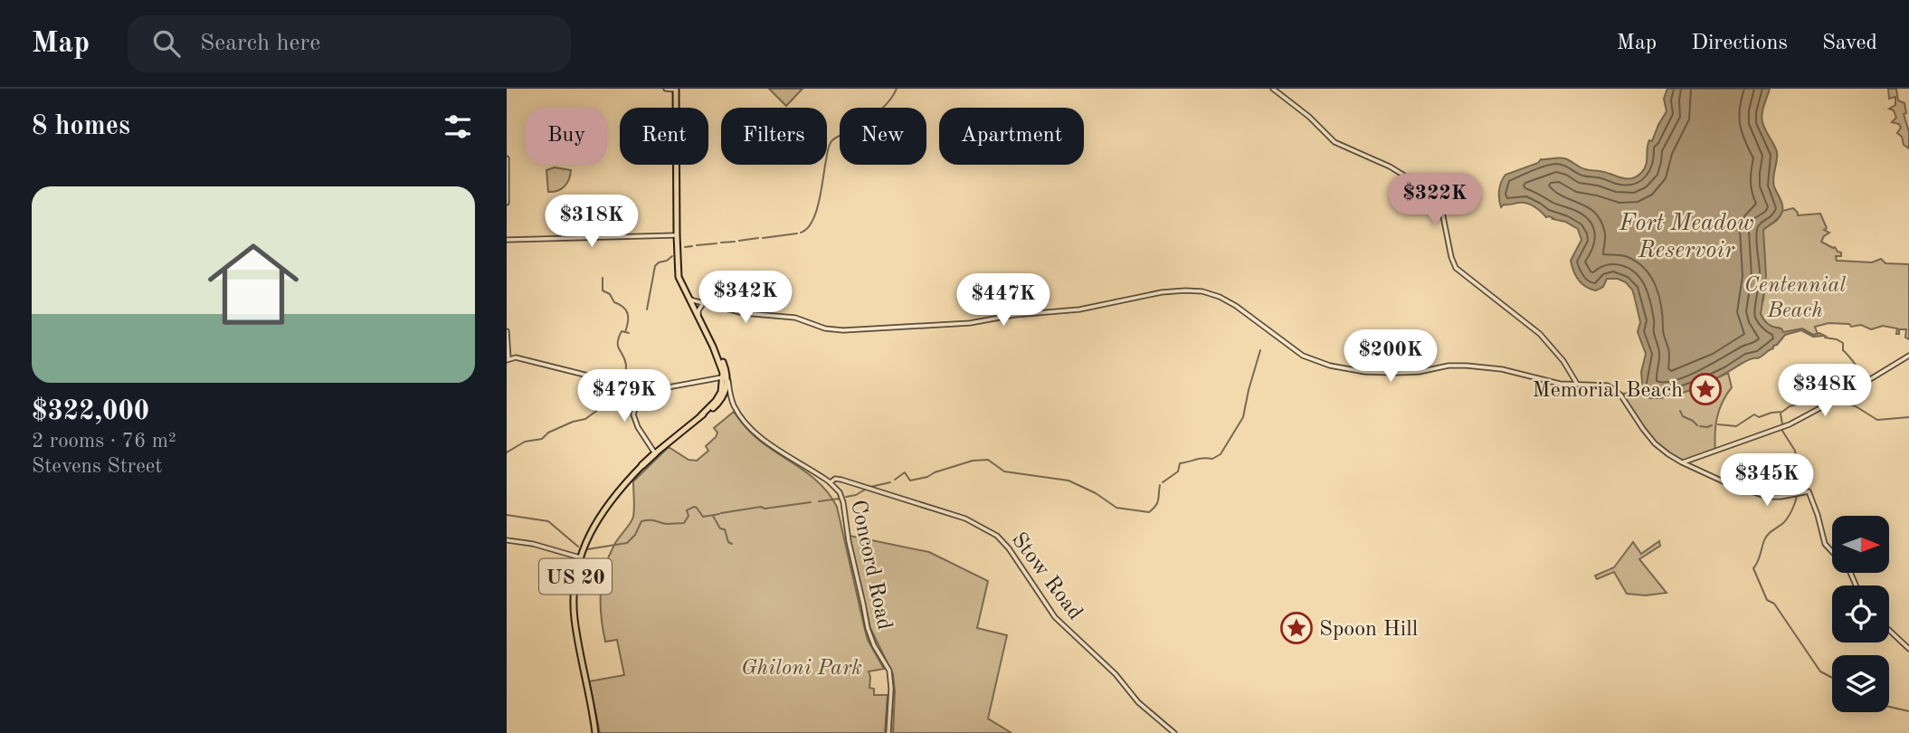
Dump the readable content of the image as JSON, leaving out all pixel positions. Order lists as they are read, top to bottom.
{
  "streets": {
    "highway": ["US 20"],
    "street": ["Concord Road", "Stow Road"]
  },
  "crossings": [
    ["Concord Road", "Stow Road"],
    ["Concord Road", "US 20"]
  ],
  "water": ["Fort Meadow Reservoir"],
  "parks": ["Centennial Beach", "Ghiloni Park"],
  "places": {
    "place": ["Memorial Beach", "Spoon Hill"]
  },
  "north": "right",
  "page": {
    "header": "Map",
    "search": "Search here",
    "nav": ["Map", "Directions", "Saved"],
    "heading": "8 homes",
    "chip": [
      "Buy",
      "Rent",
      "Filters",
      "New",
      "Apartment"
    ],
    "list": [
      {
        "name": "$322,000",
        "note": "2 rooms · 76 m² · Stevens Street"
      }
    ],
    "price": [
      "$322K",
      "$318K",
      "$342K",
      "$447K",
      "$200K",
      "$348K",
      "$479K",
      "$345K"
    ]
  }
}
